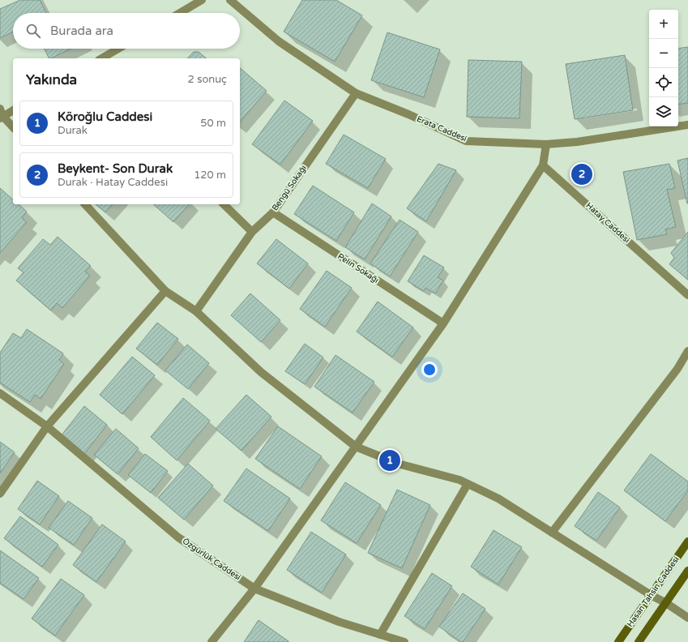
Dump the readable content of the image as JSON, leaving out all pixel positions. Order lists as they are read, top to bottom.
{
  "streets": {
    "main road": ["Hasan Tahsin Caddesi"],
    "street": [
      "Erata Caddesi",
      "Bengü Sokağı",
      "Hatay Caddesi",
      "Pelin Sokağı",
      "Özgürlük Caddesi"
    ]
  },
  "crossings": [
    ["Erata Caddesi", "Bengü Sokağı"],
    ["Bengü Sokağı", "Pelin Sokağı"]
  ],
  "page": {
    "map_buttons": ["+", "−"],
    "search": "Burada ara",
    "heading": ["Yakında", "2 sonuç"],
    "list": [
      {
        "mark": "1",
        "name": "Köroğlu Caddesi",
        "note": "Durak",
        "value": "50 m"
      },
      {
        "mark": "2",
        "name": "Beykent- Son Durak",
        "note": "Durak · Hatay Caddesi",
        "value": "120 m"
      }
    ],
    "pins": ["2", "1"]
  }
}
